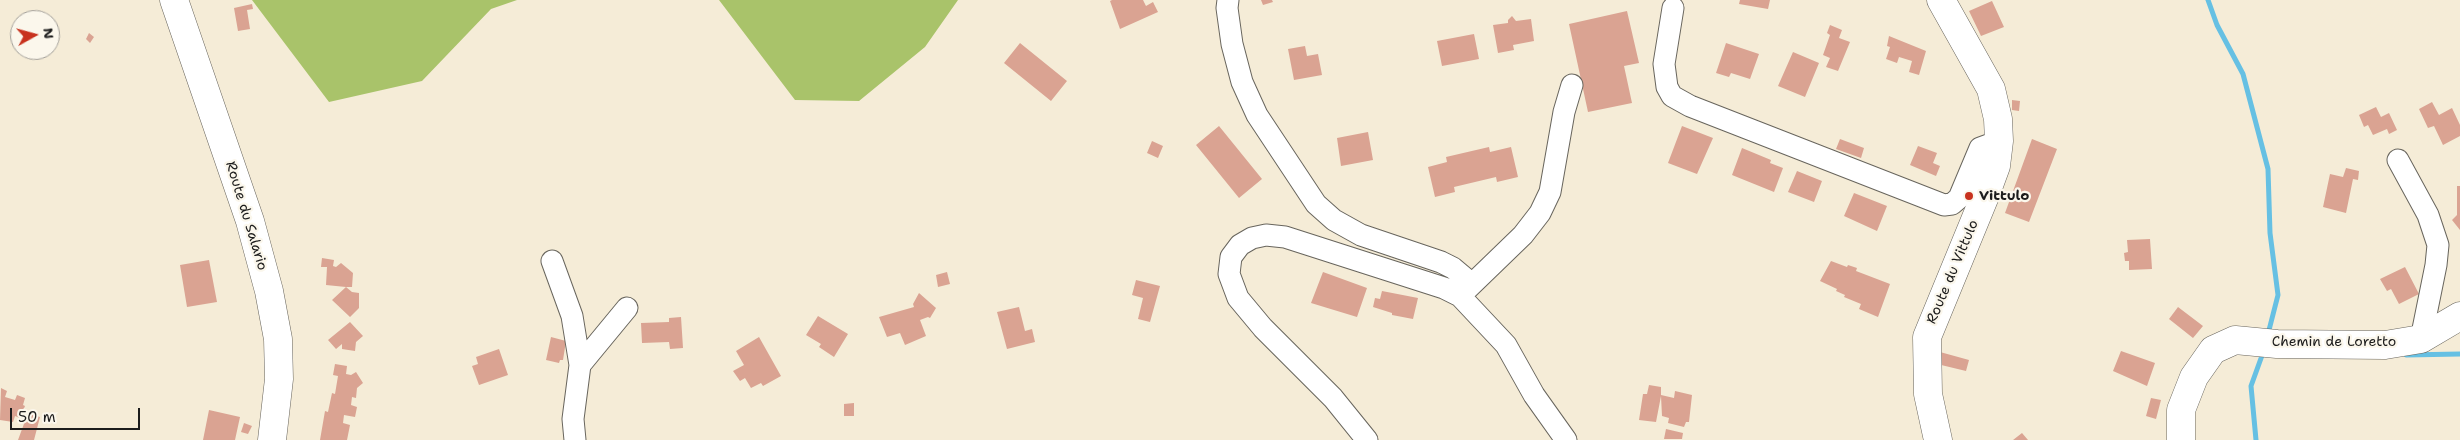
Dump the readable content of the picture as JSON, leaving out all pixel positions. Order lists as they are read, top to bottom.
{
  "streets": {
    "street": ["Route du Salario", "Route du Vittulo", "Chemin de Loretto"]
  },
  "places": ["Vittulo"],
  "scale_bar": "50 m",
  "north": "right"
}
